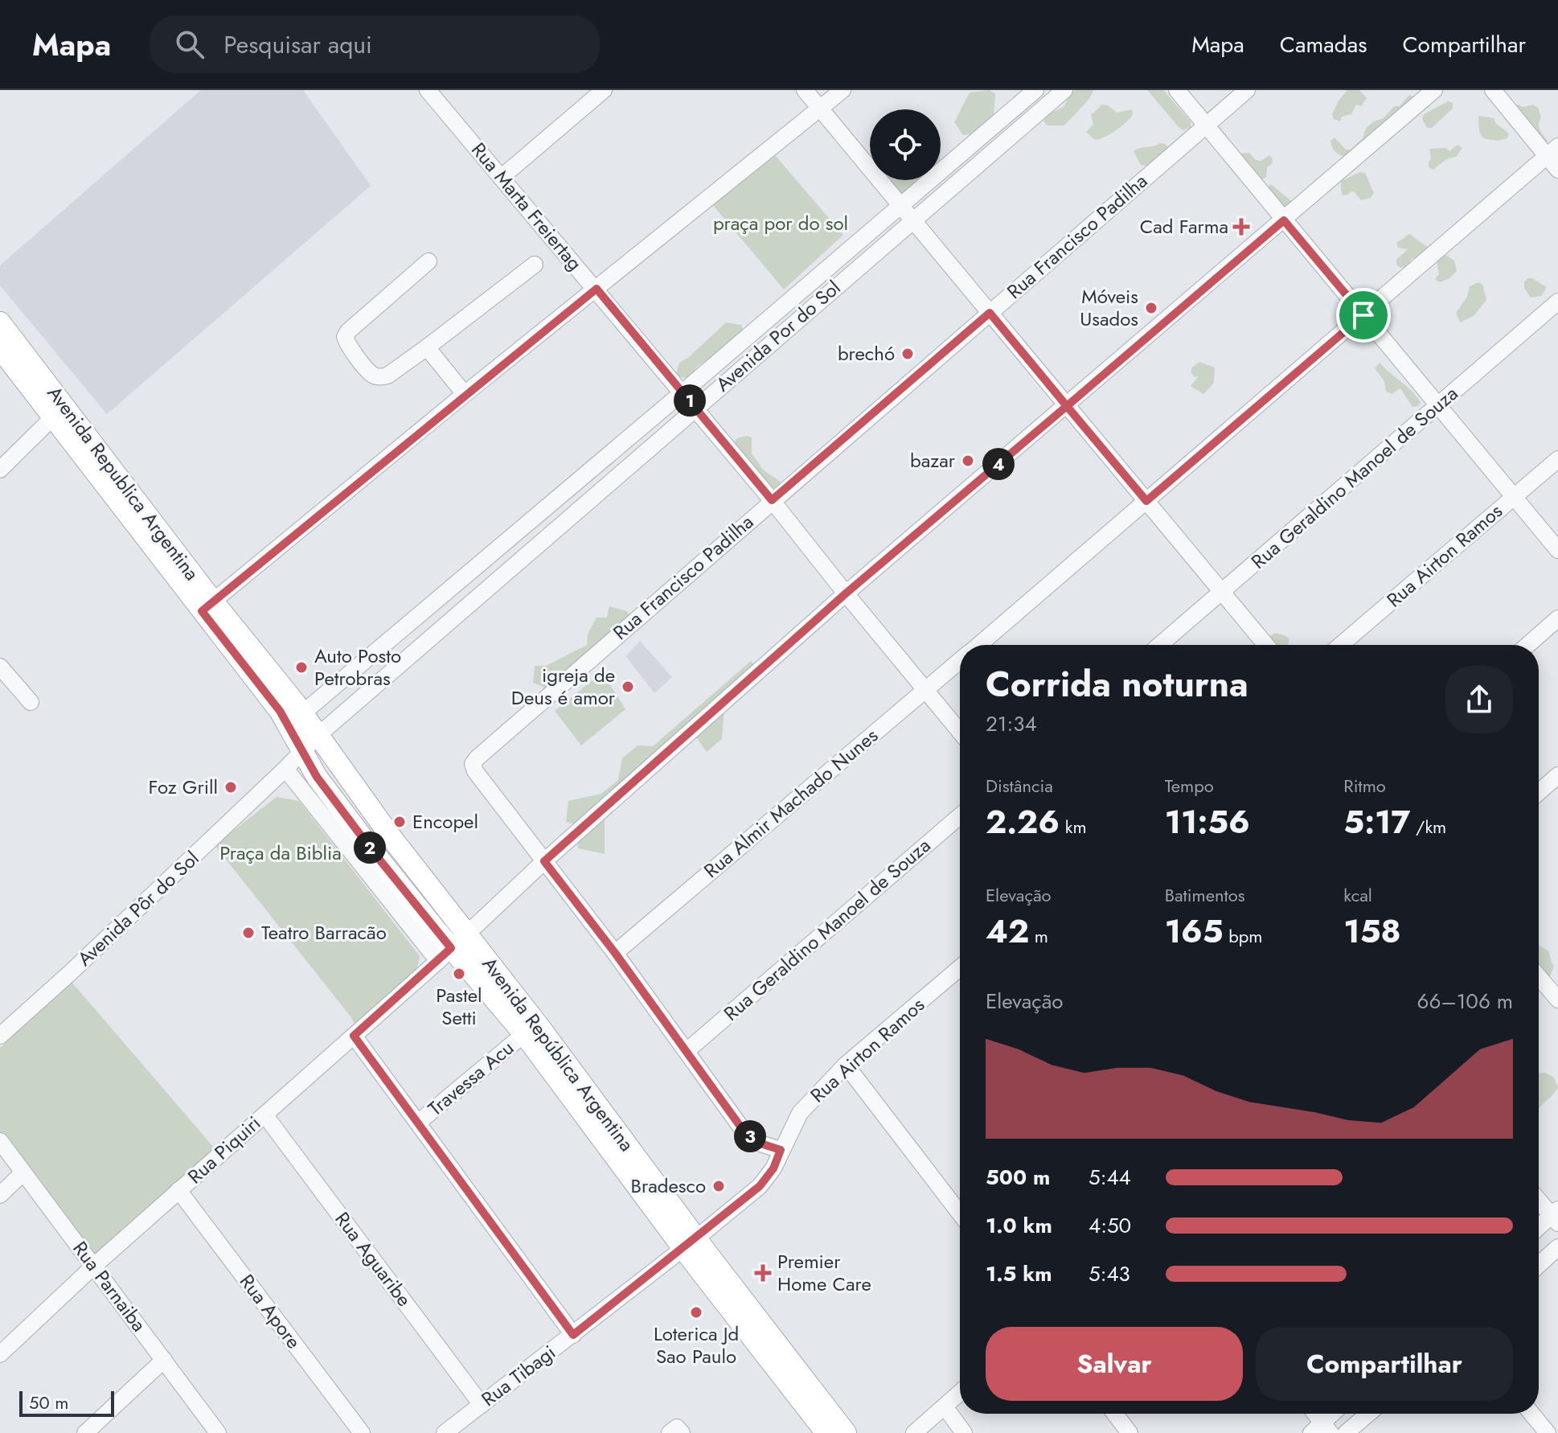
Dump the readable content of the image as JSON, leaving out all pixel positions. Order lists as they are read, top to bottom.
{
  "streets": {
    "main road": ["Avenida Republica Argentina", "Avenida República Argentina"],
    "street": [
      "Rua Marta Freiertag",
      "Rua Francisco Padilha",
      "Avenida Por do Sol",
      "Rua Geraldino Manoel de Souza",
      "Rua Airton Ramos",
      "Rua Almir Machado Nunes",
      "Avenida Pôr do Sol",
      "Travessa Acu",
      "Rua Piquiri",
      "Rua Aguaribe",
      "Rua Parnaiba",
      "Rua Apore",
      "Rua Tibagi"
    ]
  },
  "crossings": [
    ["Rua Marta Freiertag", "Rua Francisco Padilha"],
    ["Rua Marta Freiertag", "Avenida Por do Sol"],
    ["Rua Marta Freiertag", "Rua Almir Machado Nunes"],
    ["Rua Marta Freiertag", "Rua Piquiri"],
    ["Rua Francisco Padilha", "Rua Piquiri"],
    ["Avenida Por do Sol", "Avenida Republica Argentina"],
    ["Avenida Por do Sol", "Avenida Pôr do Sol"],
    ["Avenida Por do Sol", "Avenida República Argentina"],
    ["Avenida Republica Argentina", "Avenida Pôr do Sol"],
    ["Avenida Republica Argentina", "Avenida República Argentina"],
    ["Rua Airton Ramos", "Rua Tibagi"],
    ["Avenida Pôr do Sol", "Avenida República Argentina"],
    ["Avenida República Argentina", "Travessa Acu"],
    ["Avenida República Argentina", "Rua Piquiri"],
    ["Avenida República Argentina", "Rua Tibagi"],
    ["Rua Piquiri", "Rua Aguaribe"],
    ["Rua Piquiri", "Rua Parnaiba"],
    ["Rua Piquiri", "Rua Apore"],
    ["Rua Aguaribe", "Rua Tibagi"]
  ],
  "parks": ["praça por do sol", "Praça da Biblia"],
  "places": {
    "health": ["Cad Farma", "Premier Home Care"],
    "other": [
      "Móveis Usados",
      "brechó",
      "bazar",
      "Auto Posto Petrobras",
      "igreja de Deus é amor",
      "Foz Grill",
      "Encopel",
      "Teatro Barracão",
      "Pastel Setti",
      "Bradesco",
      "Loterica Jd Sao Paulo"
    ]
  },
  "scale_bar": "50 m",
  "page": {
    "header": "Mapa",
    "search": "Pesquisar aqui",
    "nav": ["Mapa", "Camadas", "Compartilhar"],
    "pins": [
      "1",
      "4",
      "2",
      "3"
    ],
    "heading": ["Corrida noturna", "21:34"],
    "stats": [
      ["Distância", "2.26 km"],
      ["Tempo", "11:56"],
      ["Ritmo", "5:17 /km"],
      ["Elevação", "42 m"],
      ["Batimentos", "165 bpm"],
      ["kcal", "158"]
    ],
    "chart": ["Elevação", "66–106 m"],
    "list": [
      {
        "name": "500 m",
        "note": "5:44"
      },
      {
        "name": "1.0 km",
        "note": "4:50"
      },
      {
        "name": "1.5 km",
        "note": "5:43"
      }
    ],
    "buttons": ["Salvar", "Compartilhar"],
    "scale": "50 m"
  }
}
